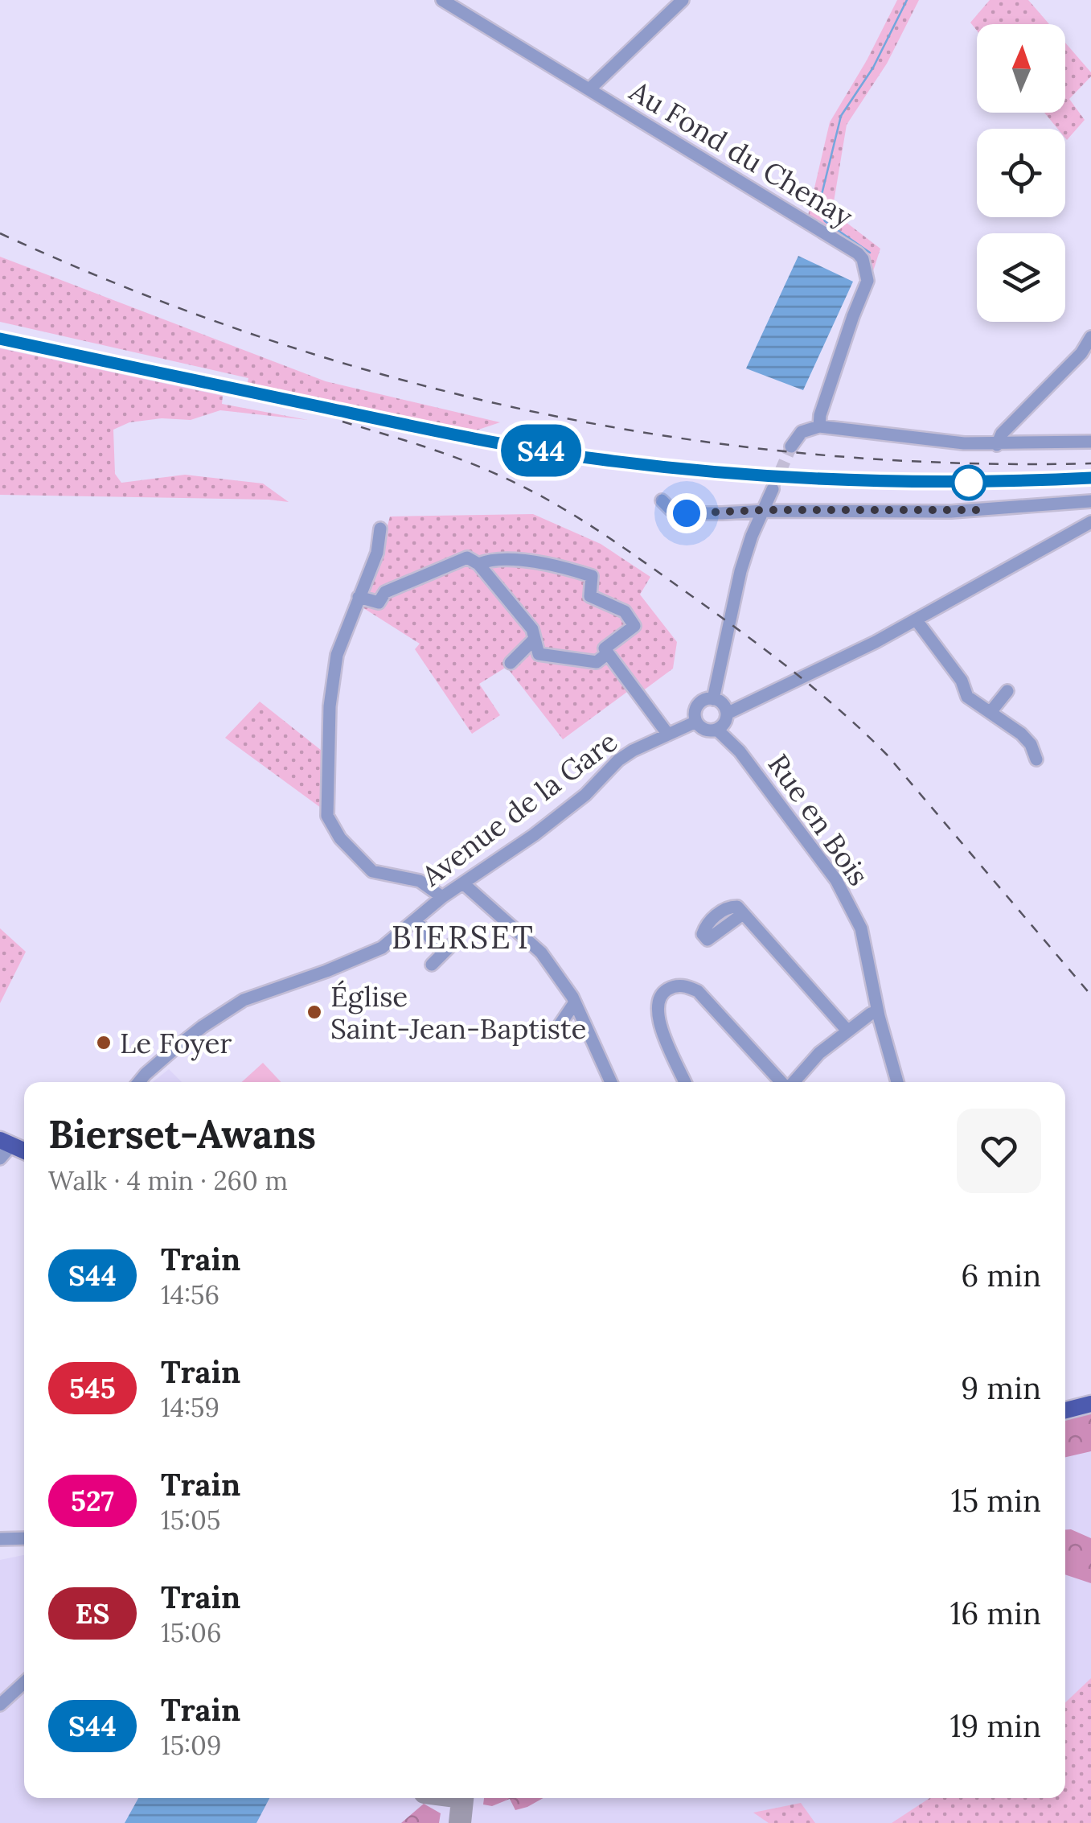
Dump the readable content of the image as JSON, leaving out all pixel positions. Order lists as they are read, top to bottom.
{
  "streets": {
    "street": ["Au Fond du Chenay", "Avenue de la Gare", "Rue en Bois"]
  },
  "crossings": [
    ["Avenue de la Gare", "Rue en Bois"]
  ],
  "districts": ["BIERSET"],
  "places": ["Église Saint-Jean-Baptiste", "Le Foyer"],
  "north": "top",
  "page": {
    "on_map": "S44",
    "heading": ["Bierset-Awans", "Walk · 4 min · 260 m"],
    "list": [
      {
        "mark": "S44",
        "name": "Train",
        "note": "14:56",
        "value": "6 min"
      },
      {
        "mark": "545",
        "name": "Train",
        "note": "14:59",
        "value": "9 min"
      },
      {
        "mark": "527",
        "name": "Train",
        "note": "15:05",
        "value": "15 min"
      },
      {
        "mark": "ES",
        "name": "Train",
        "note": "15:06",
        "value": "16 min"
      },
      {
        "mark": "S44",
        "name": "Train",
        "note": "15:09",
        "value": "19 min"
      }
    ]
  }
}
